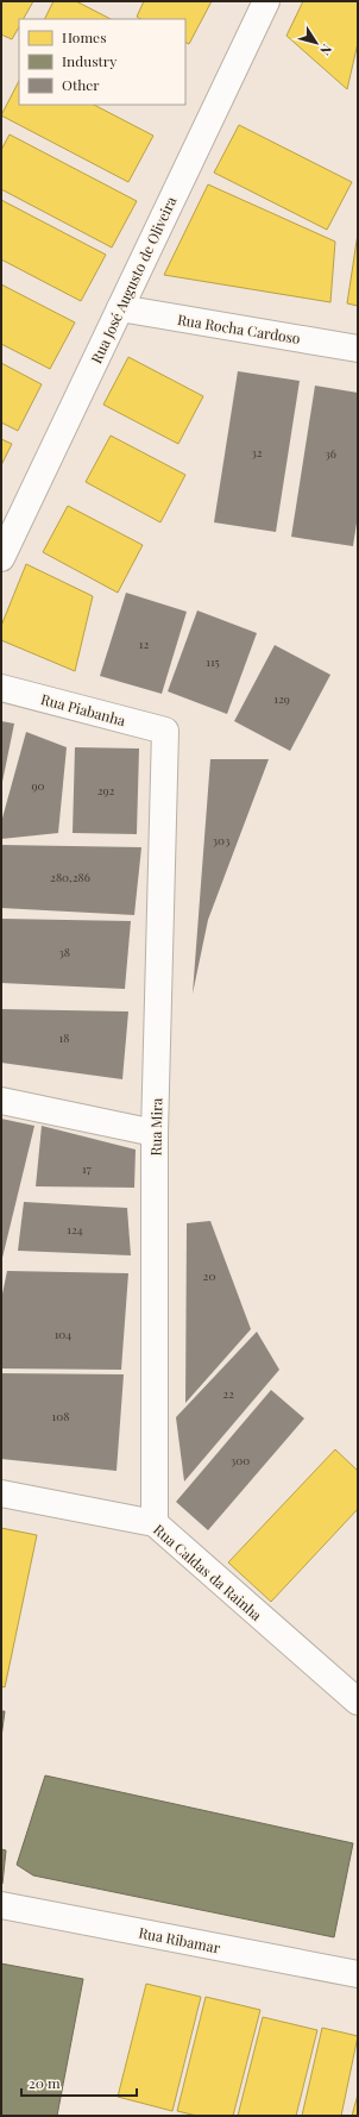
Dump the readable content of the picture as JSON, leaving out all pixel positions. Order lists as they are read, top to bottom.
{
  "streets": {
    "street": [
      "Rua José Augusto de Oliveira",
      "Rua Rocha Cardoso",
      "Rua Piabanha",
      "Rua Mira",
      "Rua Caldas da Rainha",
      "Rua Ribamar"
    ]
  },
  "crossings": [
    ["Rua José Augusto de Oliveira", "Rua Rocha Cardoso"],
    ["Rua Piabanha", "Rua Mira"],
    ["Rua Mira", "Rua Caldas da Rainha"]
  ],
  "house_numbers": [
    "32",
    "36",
    "12",
    "115",
    "129",
    "90",
    "292",
    "303",
    "280,286",
    "38",
    "18",
    "17",
    "124",
    "20",
    "104",
    "22",
    "108",
    "300"
  ],
  "legend": ["Homes", "Industry", "Other"],
  "scale_bar": "20 m",
  "north": "bottom right"
}
